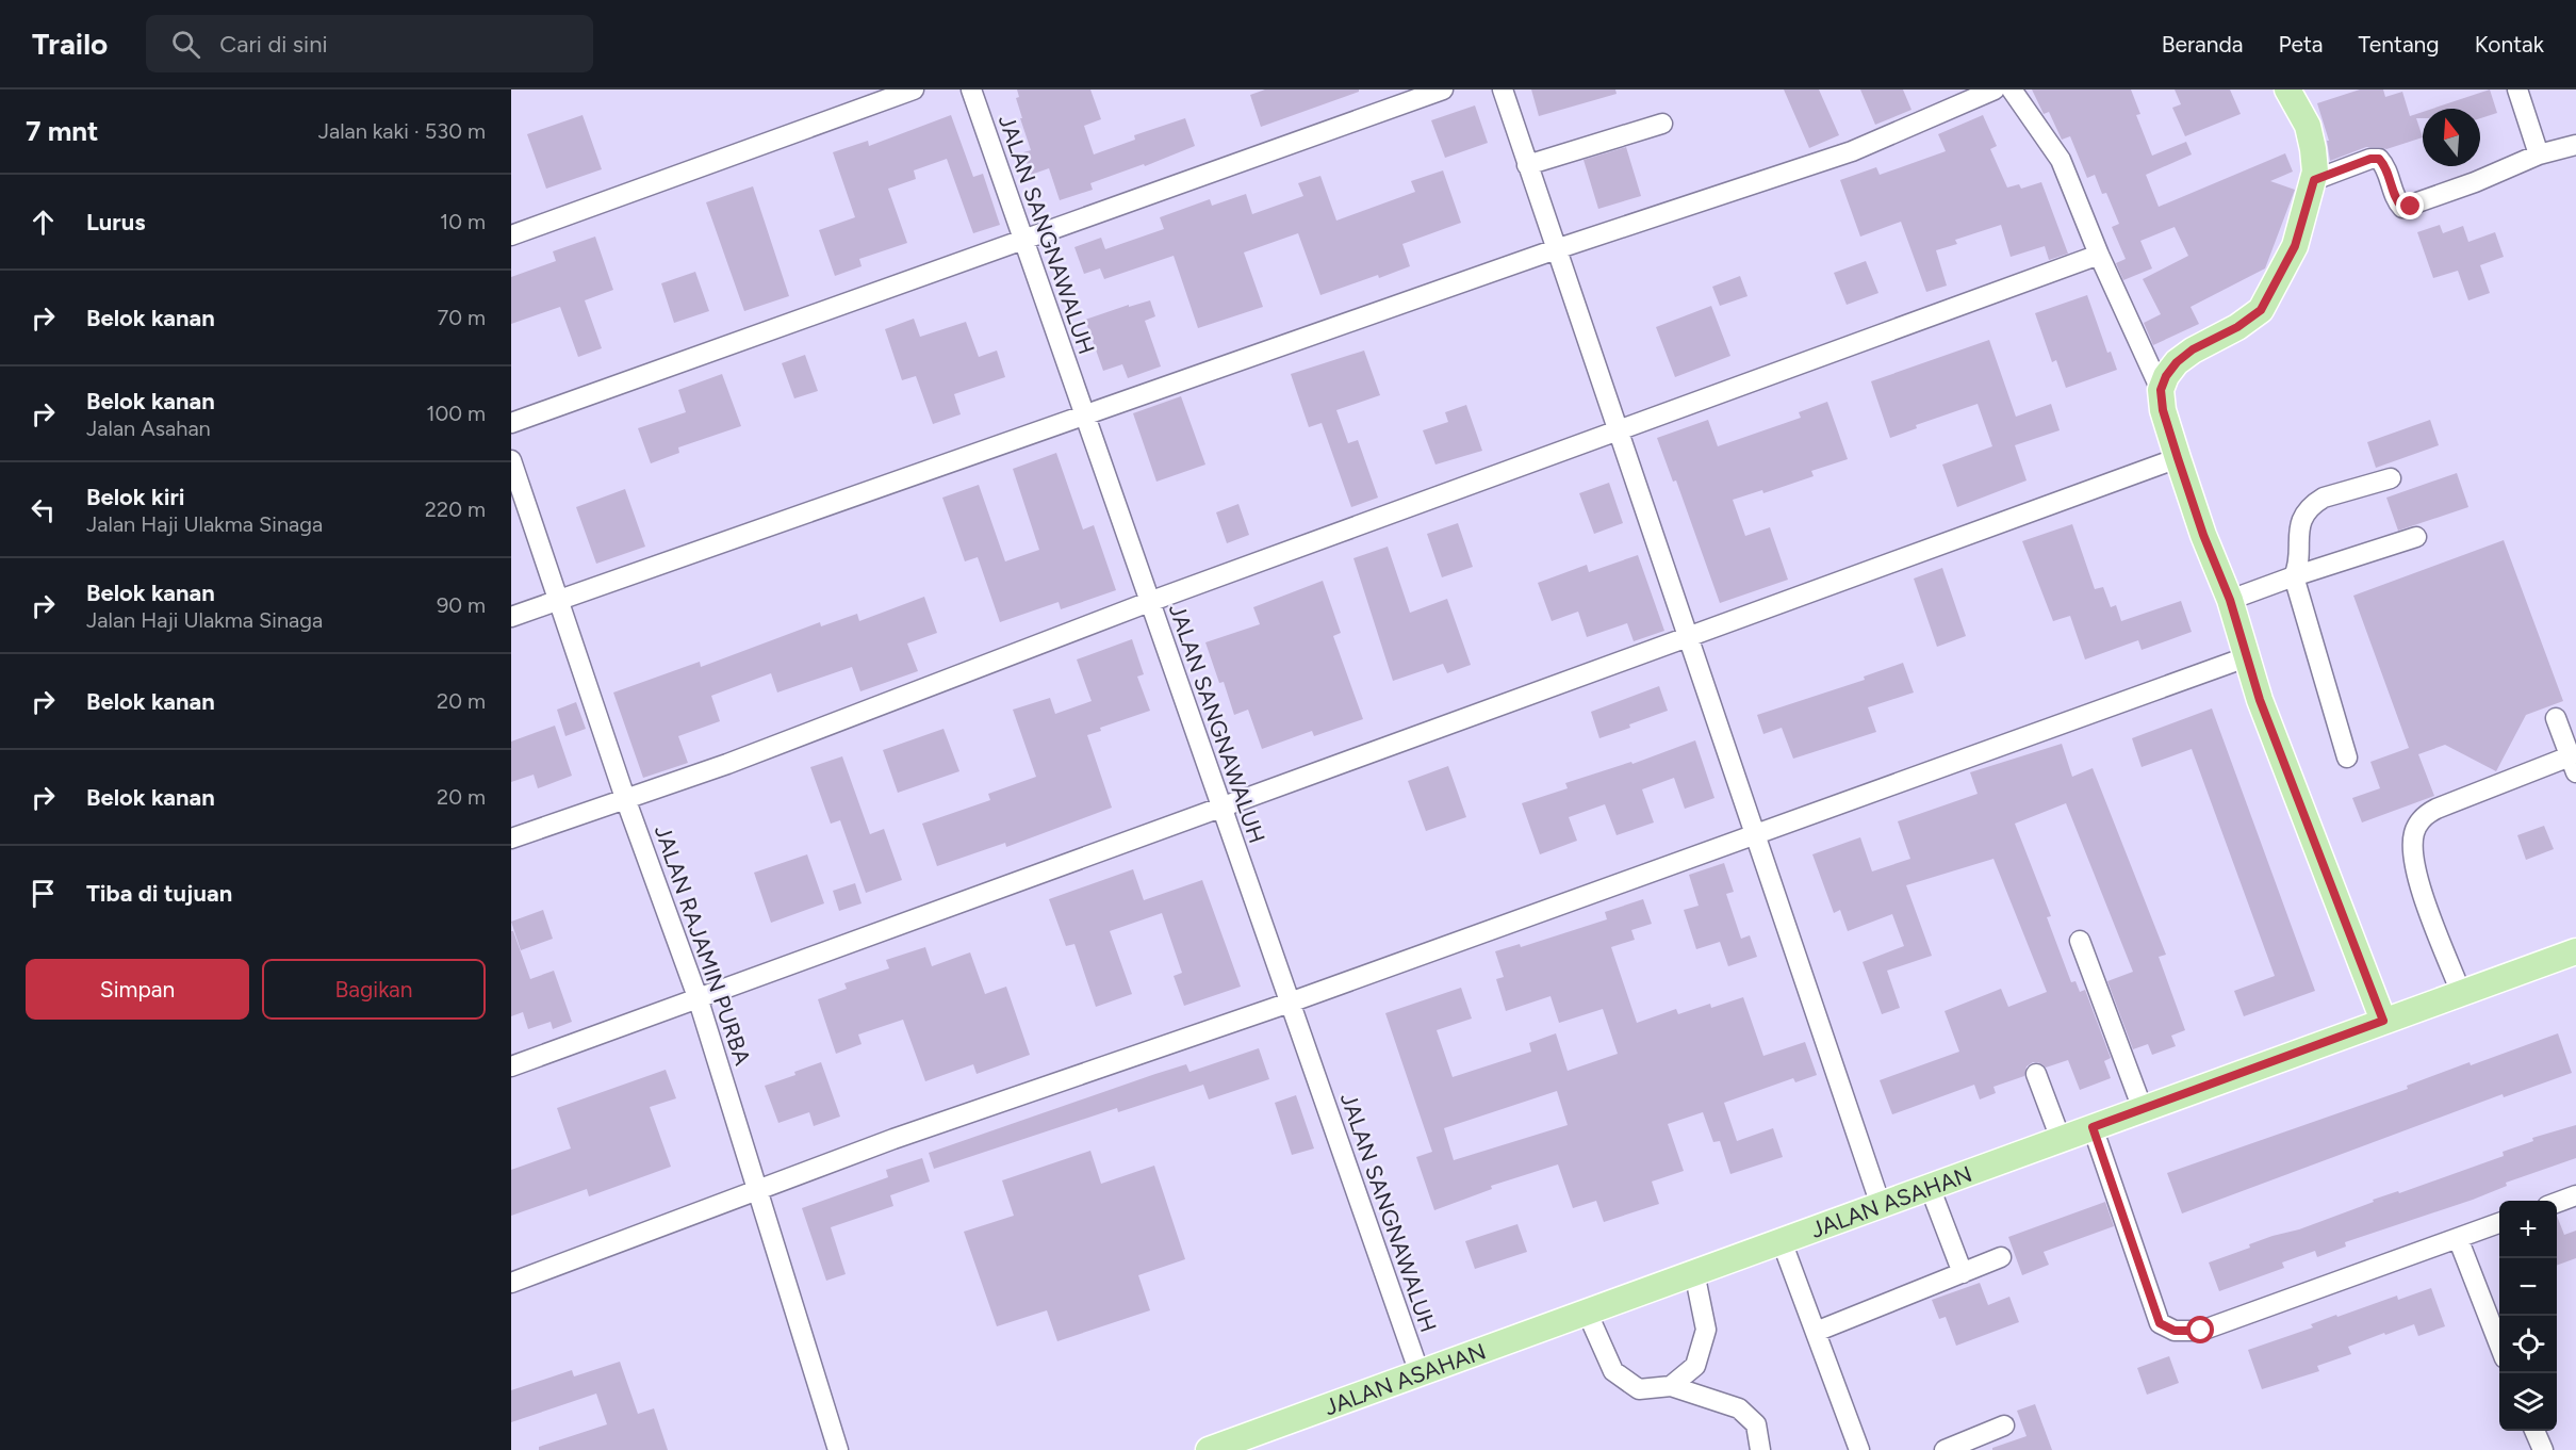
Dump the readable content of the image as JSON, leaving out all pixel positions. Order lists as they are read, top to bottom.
{
  "streets": {
    "main road": ["JALAN ASAHAN"],
    "street": ["JALAN SANGNAWALUH", "JALAN RAJAMIN PURBA"]
  },
  "crossings": [
    ["JALAN SANGNAWALUH", "JALAN ASAHAN"]
  ],
  "north": "top",
  "page": {
    "header": "Trailo",
    "search": "Cari di sini",
    "nav": [
      "Beranda",
      "Peta",
      "Tentang",
      "Kontak"
    ],
    "heading": ["7 mnt", "Jalan kaki · 530 m"],
    "list": [
      ["Lurus", "10 m"],
      ["Belok kanan", "70 m"],
      ["Belok kanan", "Jalan Asahan", "100 m"],
      ["Belok kiri", "Jalan Haji Ulakma Sinaga", "220 m"],
      ["Belok kanan", "Jalan Haji Ulakma Sinaga", "90 m"],
      ["Belok kanan", "20 m"],
      ["Belok kanan", "20 m"],
      "Tiba di tujuan"
    ],
    "buttons": ["Simpan", "Bagikan"],
    "map_buttons": ["+", "−"]
  }
}
